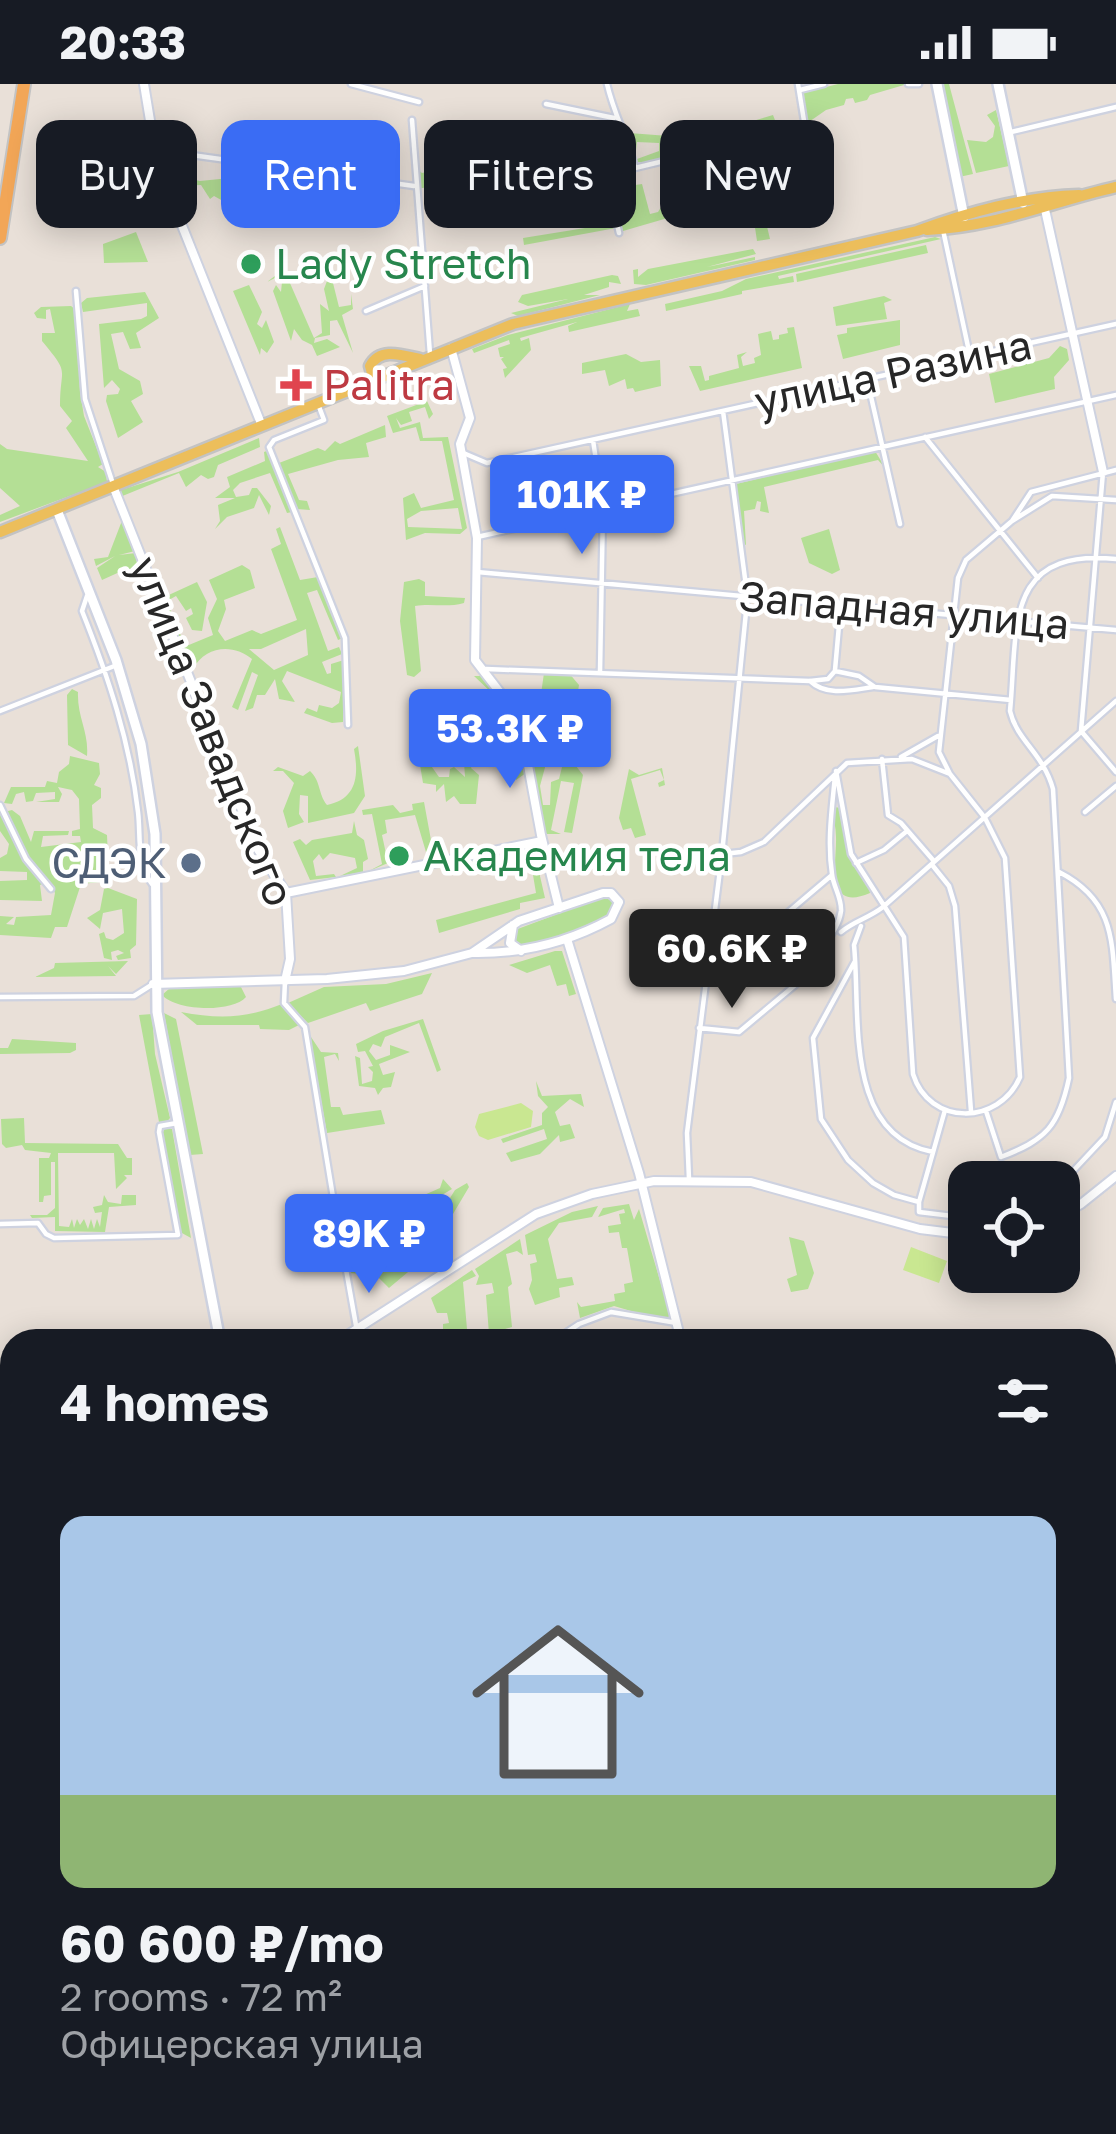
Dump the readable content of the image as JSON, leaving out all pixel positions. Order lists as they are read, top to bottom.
{
  "streets": {
    "street": ["улица Разина", "Западная улица", "улица Завадского"]
  },
  "places": {
    "other": ["Lady Stretch", "Академия тела", "СДЭК"],
    "health": ["Palitra"]
  },
  "page": {
    "status": "20:33",
    "chip": [
      "Buy",
      "Rent",
      "Filters",
      "New"
    ],
    "price": [
      "101K ₽",
      "53.3K ₽",
      "60.6K ₽",
      "89K ₽"
    ],
    "heading": "4 homes",
    "list": [
      {
        "name": "60 600 ₽/mo",
        "note": "2 rooms · 72 m² · Офицерская улица"
      }
    ]
  }
}
